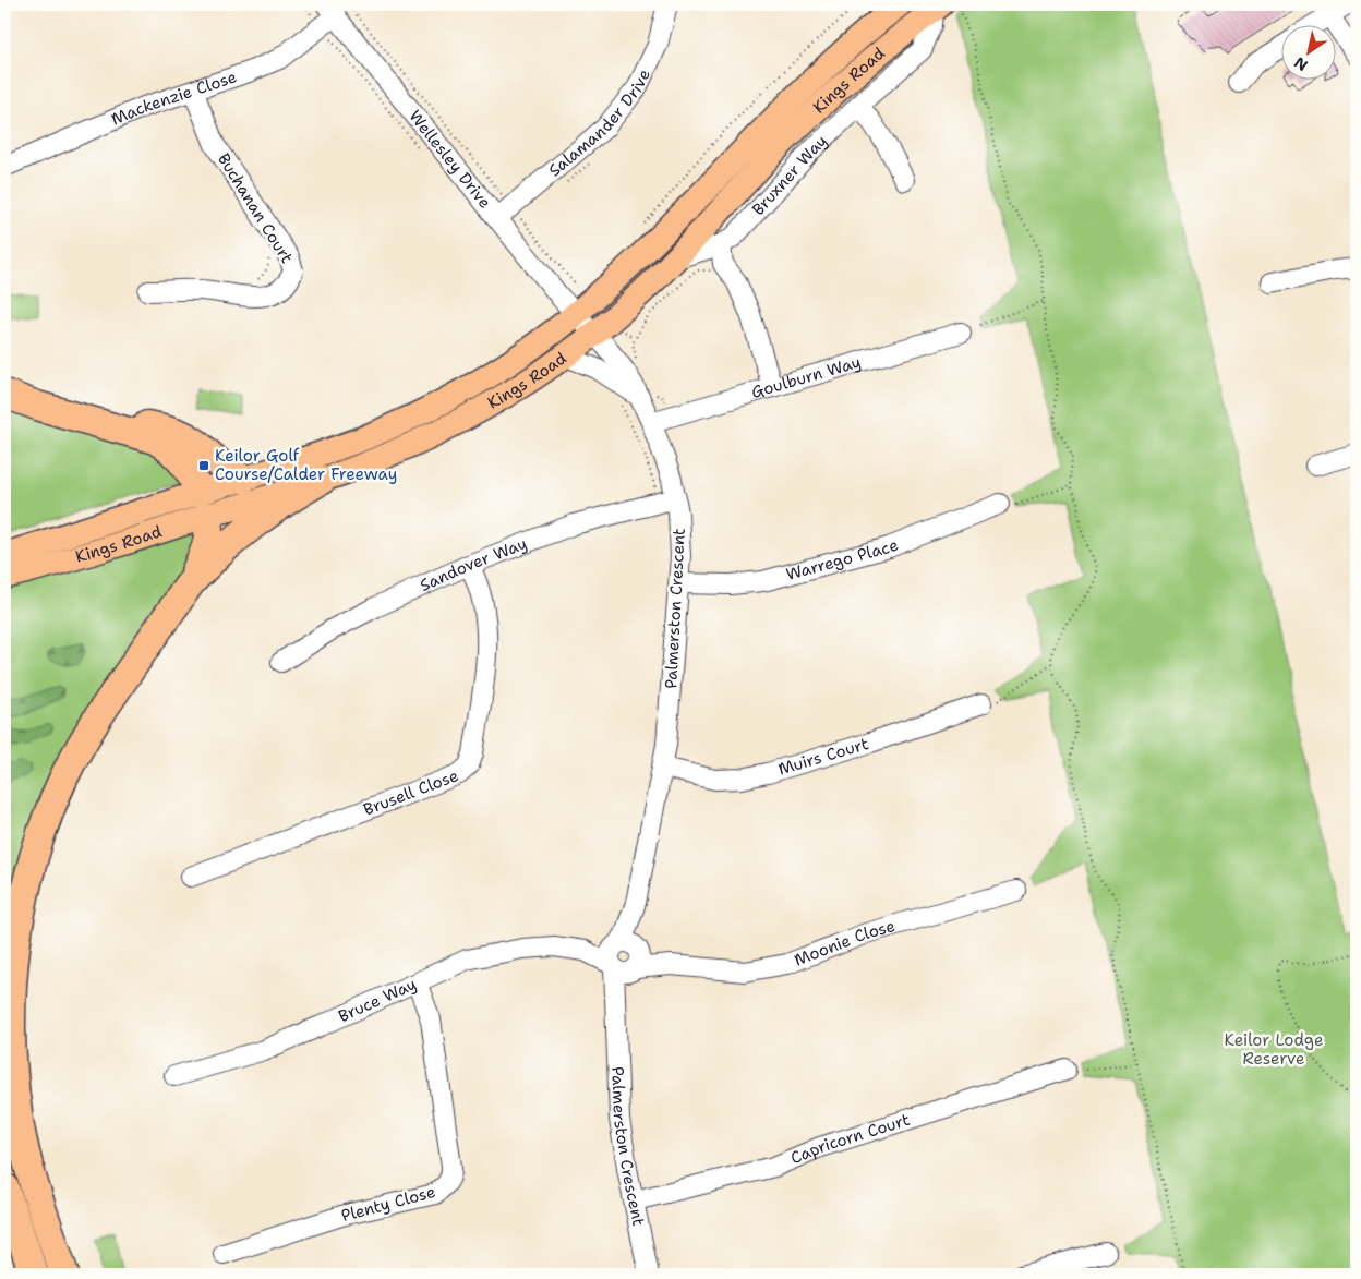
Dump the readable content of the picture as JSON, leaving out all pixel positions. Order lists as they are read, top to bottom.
{
  "streets": {
    "main road": ["Kings Road"],
    "street": [
      "Mackenzie Close",
      "Salamander Drive",
      "Wellesley Drive",
      "Bruxner Way",
      "Buchanan Court",
      "Goulburn Way",
      "Warrego Place",
      "Sandover Way",
      "Palmerston Crescent",
      "Muirs Court",
      "Brusell Close",
      "Moonie Close",
      "Bruce Way",
      "Capricorn Court",
      "Plenty Close"
    ]
  },
  "crossings": [
    ["Kings Road", "Wellesley Drive"],
    ["Kings Road", "Bruxner Way"],
    ["Kings Road", "Palmerston Crescent"],
    ["Mackenzie Close", "Wellesley Drive"],
    ["Mackenzie Close", "Buchanan Court"],
    ["Salamander Drive", "Wellesley Drive"],
    ["Wellesley Drive", "Palmerston Crescent"],
    ["Goulburn Way", "Palmerston Crescent"],
    ["Warrego Place", "Palmerston Crescent"],
    ["Sandover Way", "Palmerston Crescent"],
    ["Sandover Way", "Brusell Close"],
    ["Palmerston Crescent", "Muirs Court"],
    ["Palmerston Crescent", "Moonie Close"],
    ["Palmerston Crescent", "Bruce Way"],
    ["Palmerston Crescent", "Capricorn Court"],
    ["Moonie Close", "Bruce Way"],
    ["Bruce Way", "Plenty Close"]
  ],
  "parks": ["Keilor Lodge Reserve"],
  "places": {
    "transit": ["Keilor Golf Course/Calder Freeway"]
  },
  "north": "bottom left"
}
